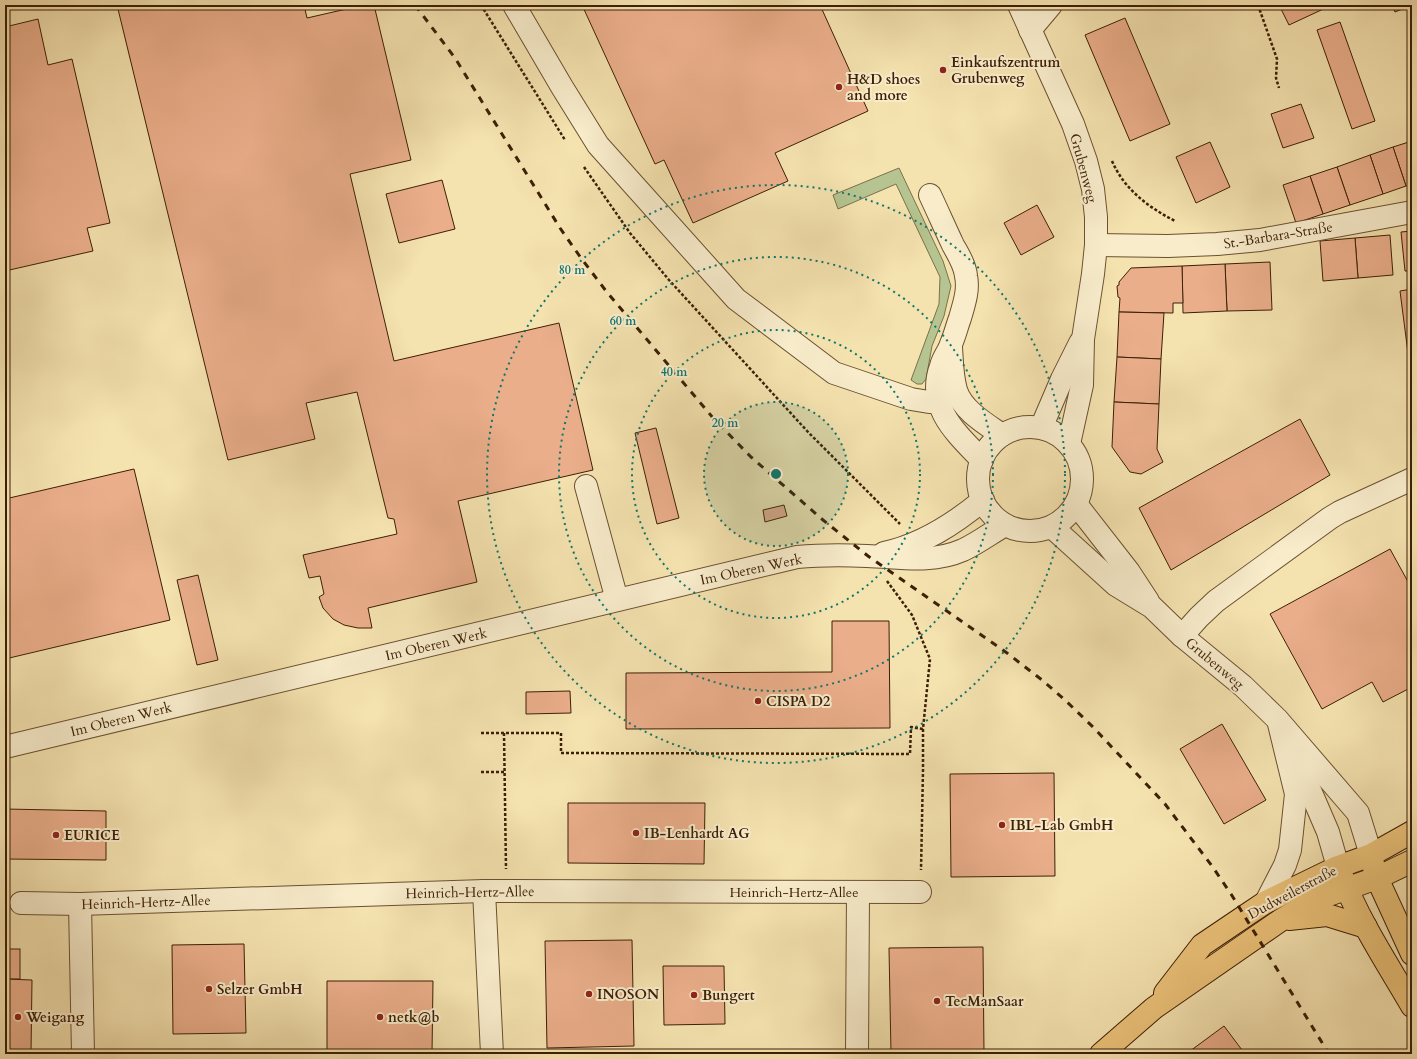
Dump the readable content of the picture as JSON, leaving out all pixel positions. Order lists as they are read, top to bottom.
{
  "streets": {
    "main road": ["Dudweilerstraße"],
    "street": [
      "Grubenweg",
      "St.-Barbara-Straße",
      "Im Oberen Werk",
      "Heinrich-Hertz-Allee"
    ]
  },
  "crossings": [
    ["Grubenweg", "St.-Barbara-Straße"],
    ["Grubenweg", "Im Oberen Werk"],
    ["Grubenweg", "Dudweilerstraße"]
  ],
  "places": [
    "Einkaufszentrum Grubenweg",
    "H&D shoes and more",
    "CISPA D2",
    "IBL-Lab GmbH",
    "IB-Lenhardt AG",
    "EURICE",
    "Selzer GmbH",
    "INOSON",
    "Bungert",
    "TecManSaar",
    "Weigang",
    "netk@b"
  ],
  "rings": [
    "80 m",
    "60 m",
    "40 m",
    "20 m"
  ]
}
